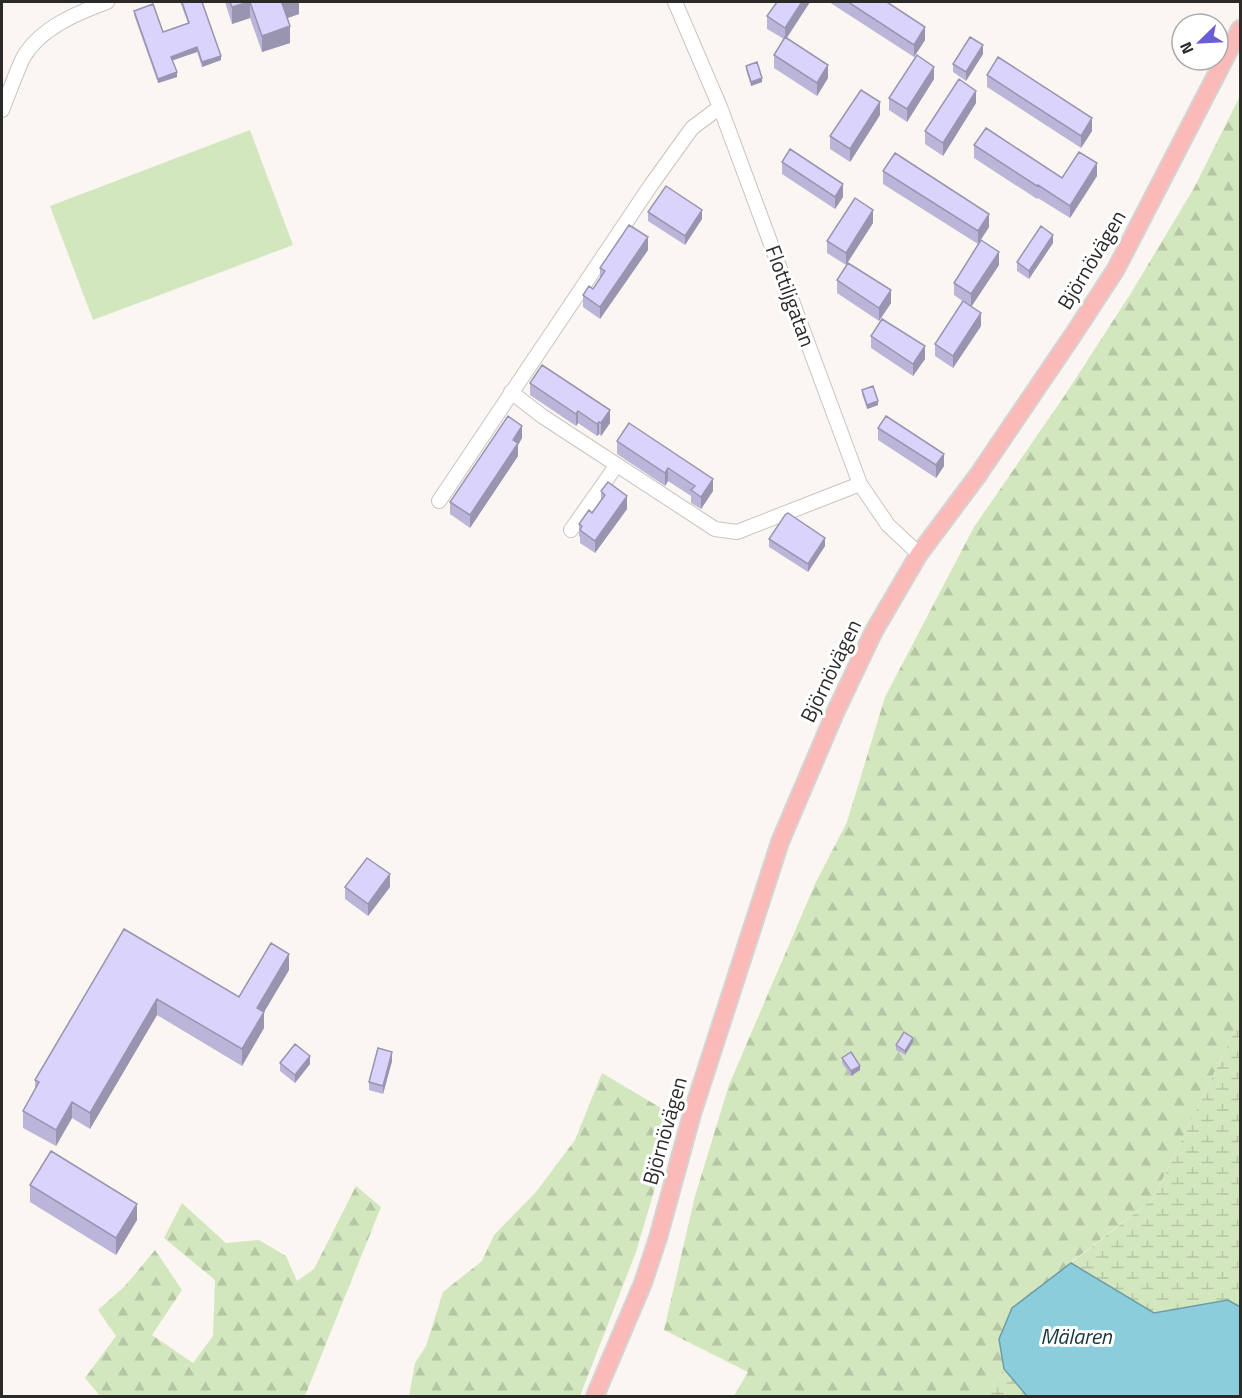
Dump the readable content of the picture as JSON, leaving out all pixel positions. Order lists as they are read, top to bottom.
{
  "streets": {
    "main road": ["Björnövägen"],
    "street": ["Flottiljgatan"]
  },
  "crossings": [
    ["Björnövägen", "Flottiljgatan"]
  ],
  "water": ["Mälaren"],
  "north": "bottom left"
}
